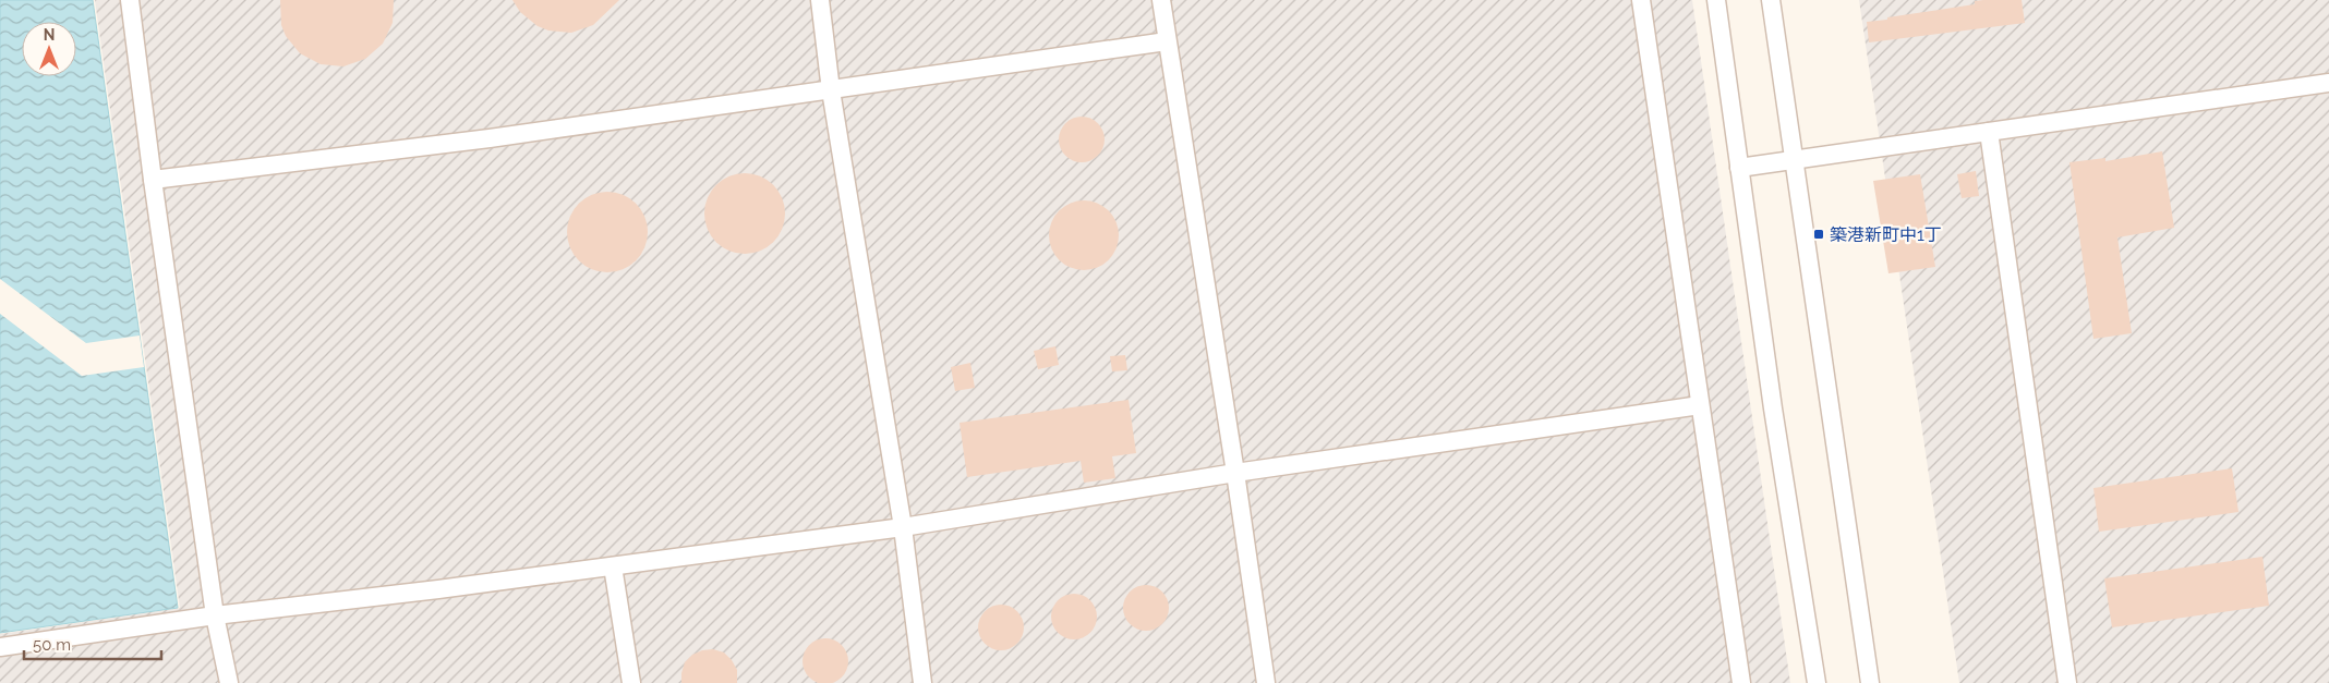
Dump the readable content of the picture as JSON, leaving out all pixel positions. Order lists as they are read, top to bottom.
{
  "places": {
    "transit": ["築港新町中1丁"]
  },
  "scale_bar": "50 m",
  "north": "top"
}
